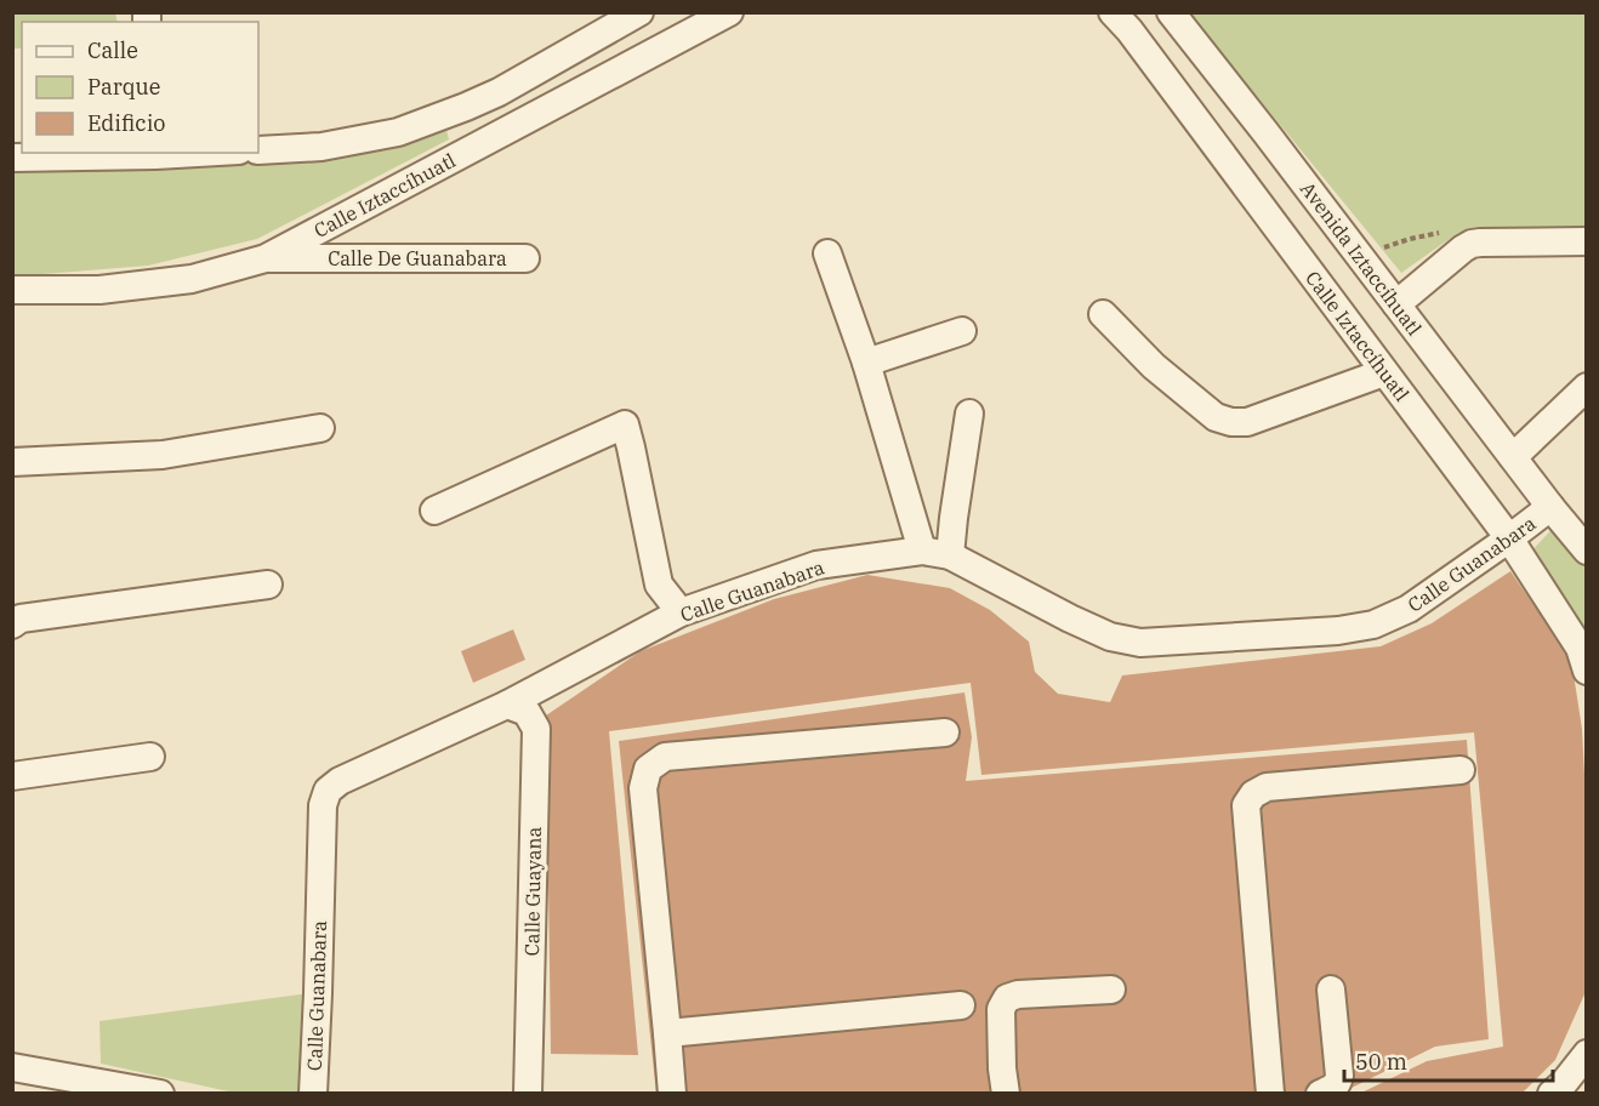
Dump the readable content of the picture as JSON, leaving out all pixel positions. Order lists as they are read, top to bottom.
{
  "streets": {
    "street": [
      "Calle Iztaccíhuatl",
      "Calle De Guanabara",
      "Avenida Iztaccíhuatl",
      "Calle Guanabara",
      "Calle Guayana"
    ]
  },
  "crossings": [
    ["Calle Iztaccíhuatl", "Calle De Guanabara"],
    ["Calle Iztaccíhuatl", "Calle Guanabara"],
    ["Avenida Iztaccíhuatl", "Calle Guanabara"],
    ["Calle Guanabara", "Calle Guayana"]
  ],
  "legend": ["Calle", "Parque", "Edificio"],
  "scale_bar": "50 m"
}
